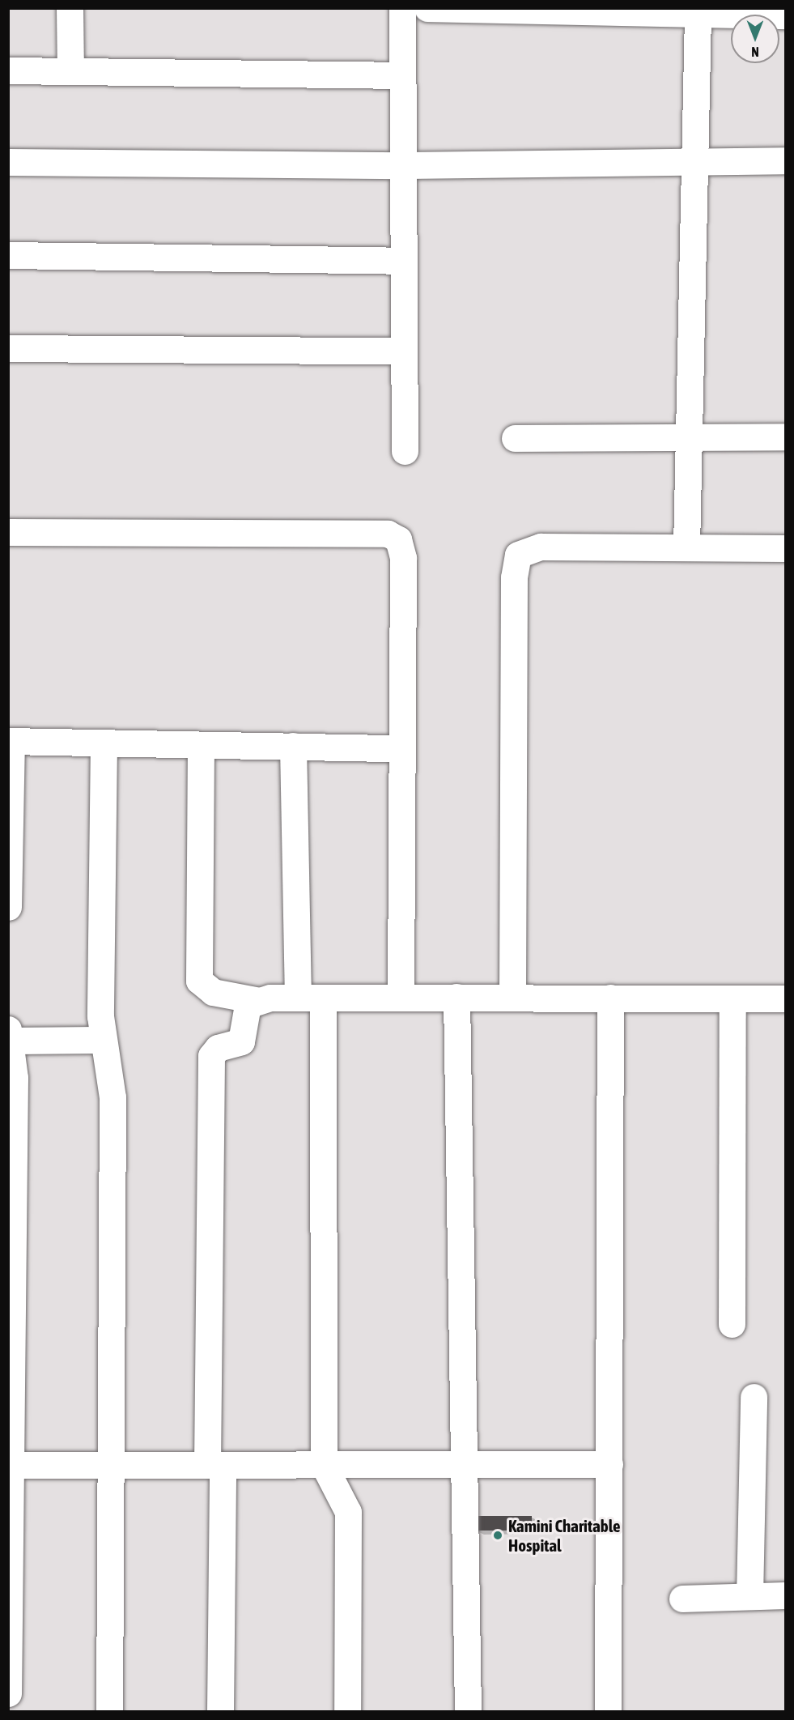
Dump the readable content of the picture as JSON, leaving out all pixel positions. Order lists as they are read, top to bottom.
{
  "places": ["Kamini Charitable Hospital"],
  "north": "bottom"
}
